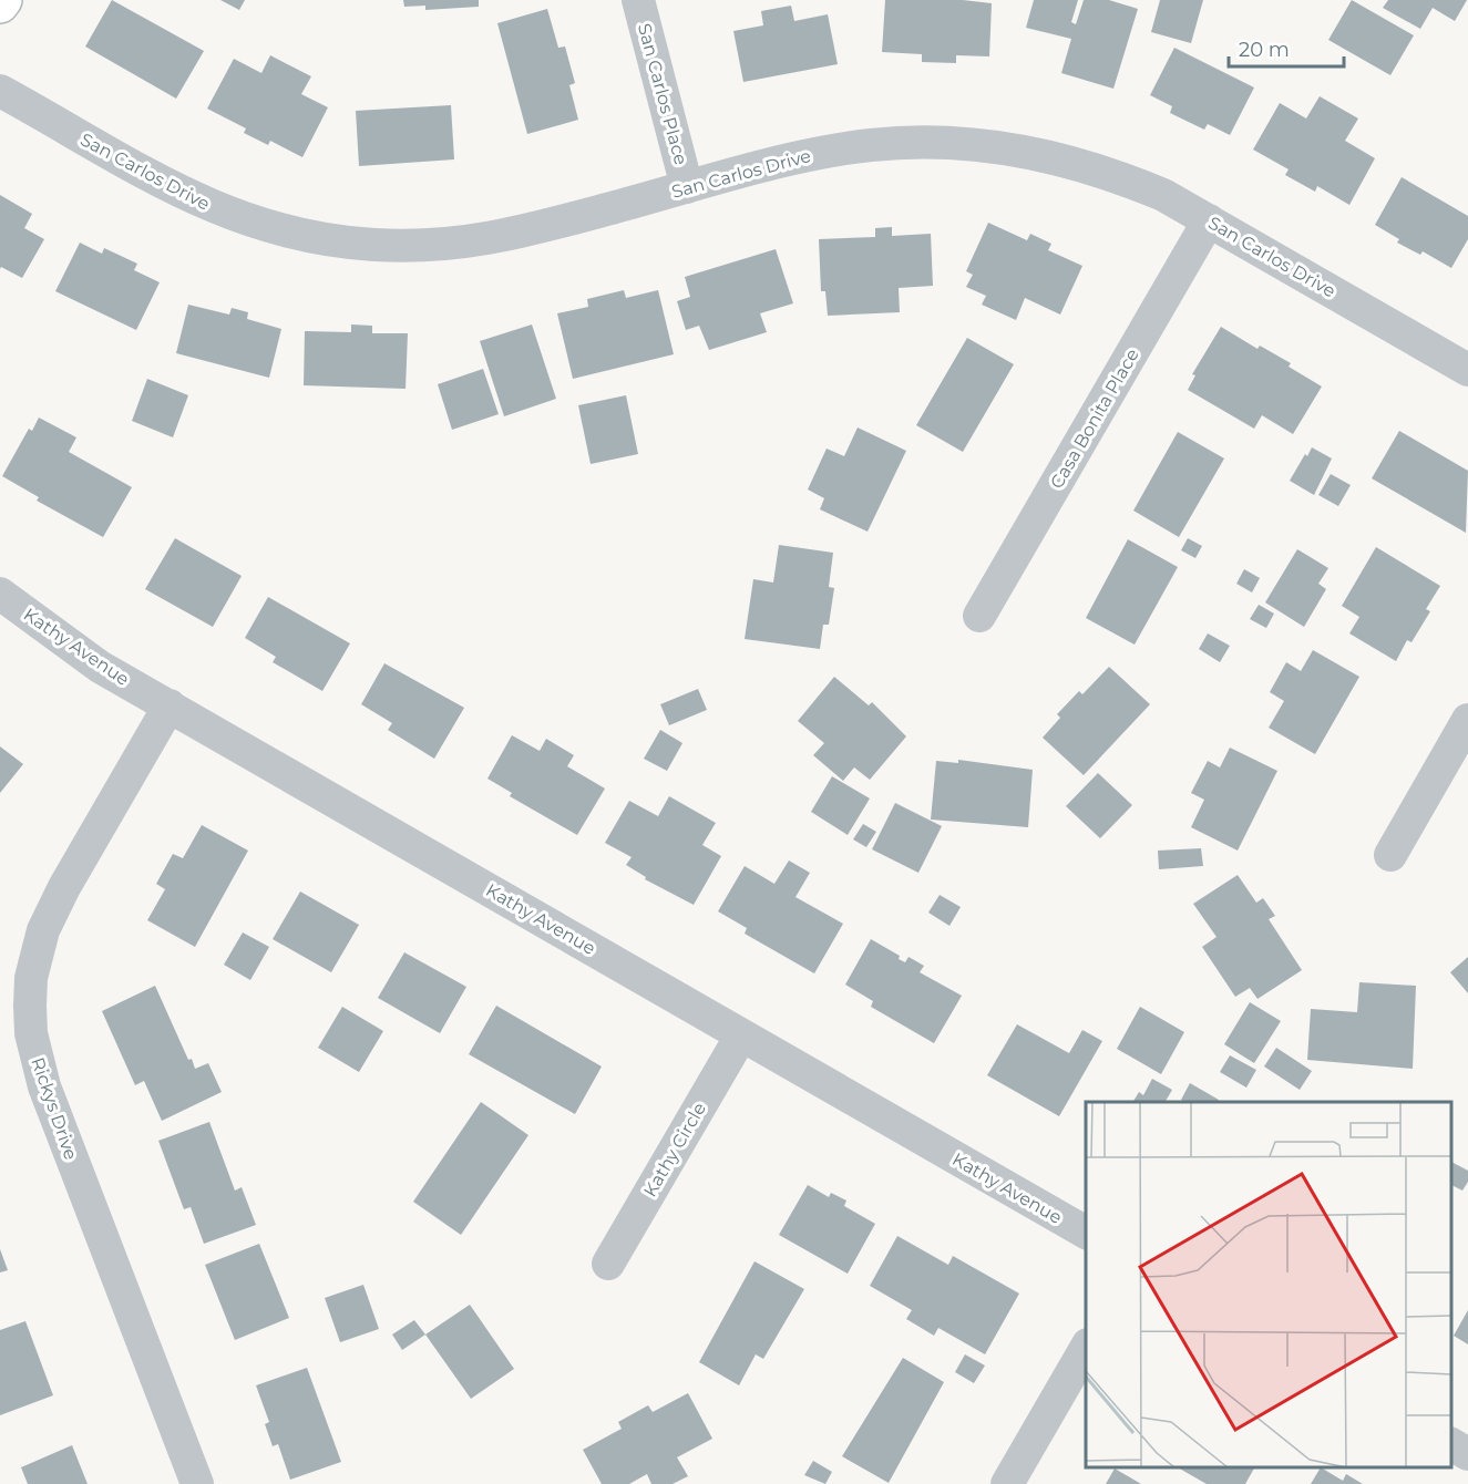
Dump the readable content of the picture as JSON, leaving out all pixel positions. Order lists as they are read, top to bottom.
{
  "streets": {
    "street": [
      "San Carlos Place",
      "San Carlos Drive",
      "Casa Bonita Place",
      "Kathy Avenue",
      "Rickys Drive",
      "Kathy Circle"
    ]
  },
  "crossings": [
    ["San Carlos Place", "San Carlos Drive"],
    ["San Carlos Drive", "Casa Bonita Place"],
    ["Kathy Avenue", "Rickys Drive"],
    ["Kathy Avenue", "Kathy Circle"]
  ],
  "scale_bar": "20 m"
}
